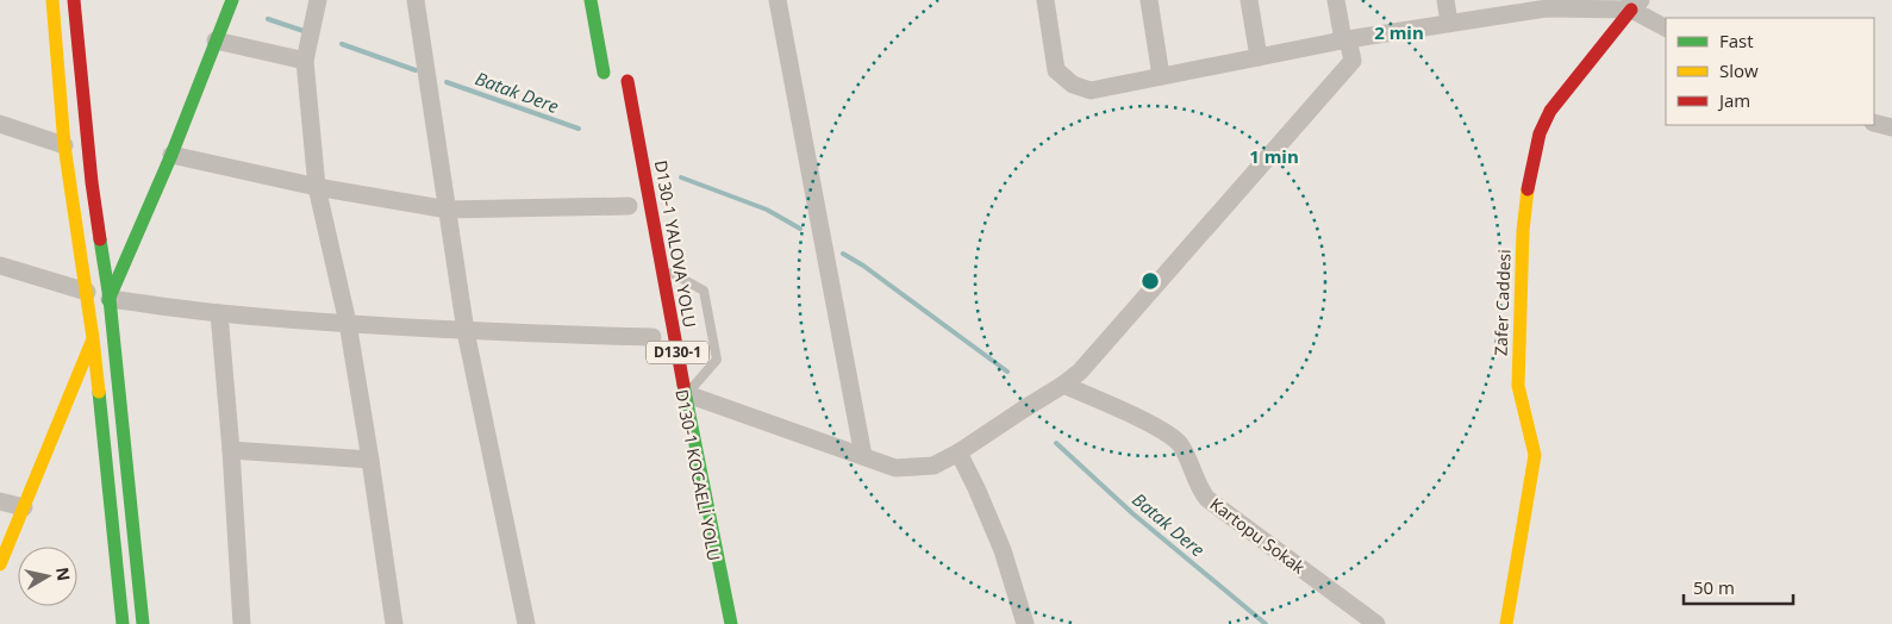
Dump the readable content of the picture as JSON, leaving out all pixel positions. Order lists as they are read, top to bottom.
{
  "streets": {
    "main road": ["D130-1 YALOVA YOLU", "Zafer Caddesi", "D130-1"],
    "street": ["Kartopu Sokak"]
  },
  "water": ["Batak Dere"],
  "legend": ["Fast", "Slow", "Jam"],
  "scale_bar": "50 m",
  "north": "right",
  "rings": ["2 min", "1 min"]
}
